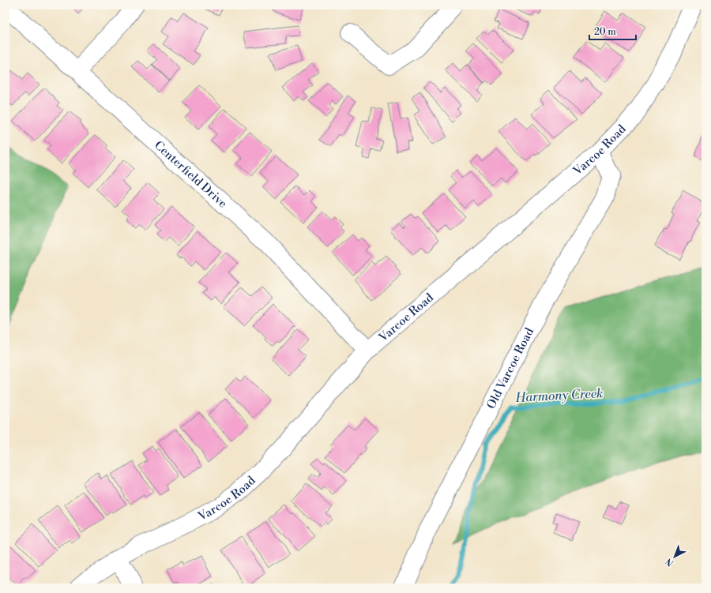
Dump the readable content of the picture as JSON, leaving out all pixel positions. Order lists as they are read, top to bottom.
{
  "streets": {
    "street": ["Varcoe Road", "Centerfield Drive", "Old Varcoe Road"]
  },
  "crossings": [
    ["Varcoe Road", "Centerfield Drive"],
    ["Varcoe Road", "Old Varcoe Road"]
  ],
  "water": ["Harmony Creek"],
  "scale_bar": "20 m",
  "north": "bottom left"
}
